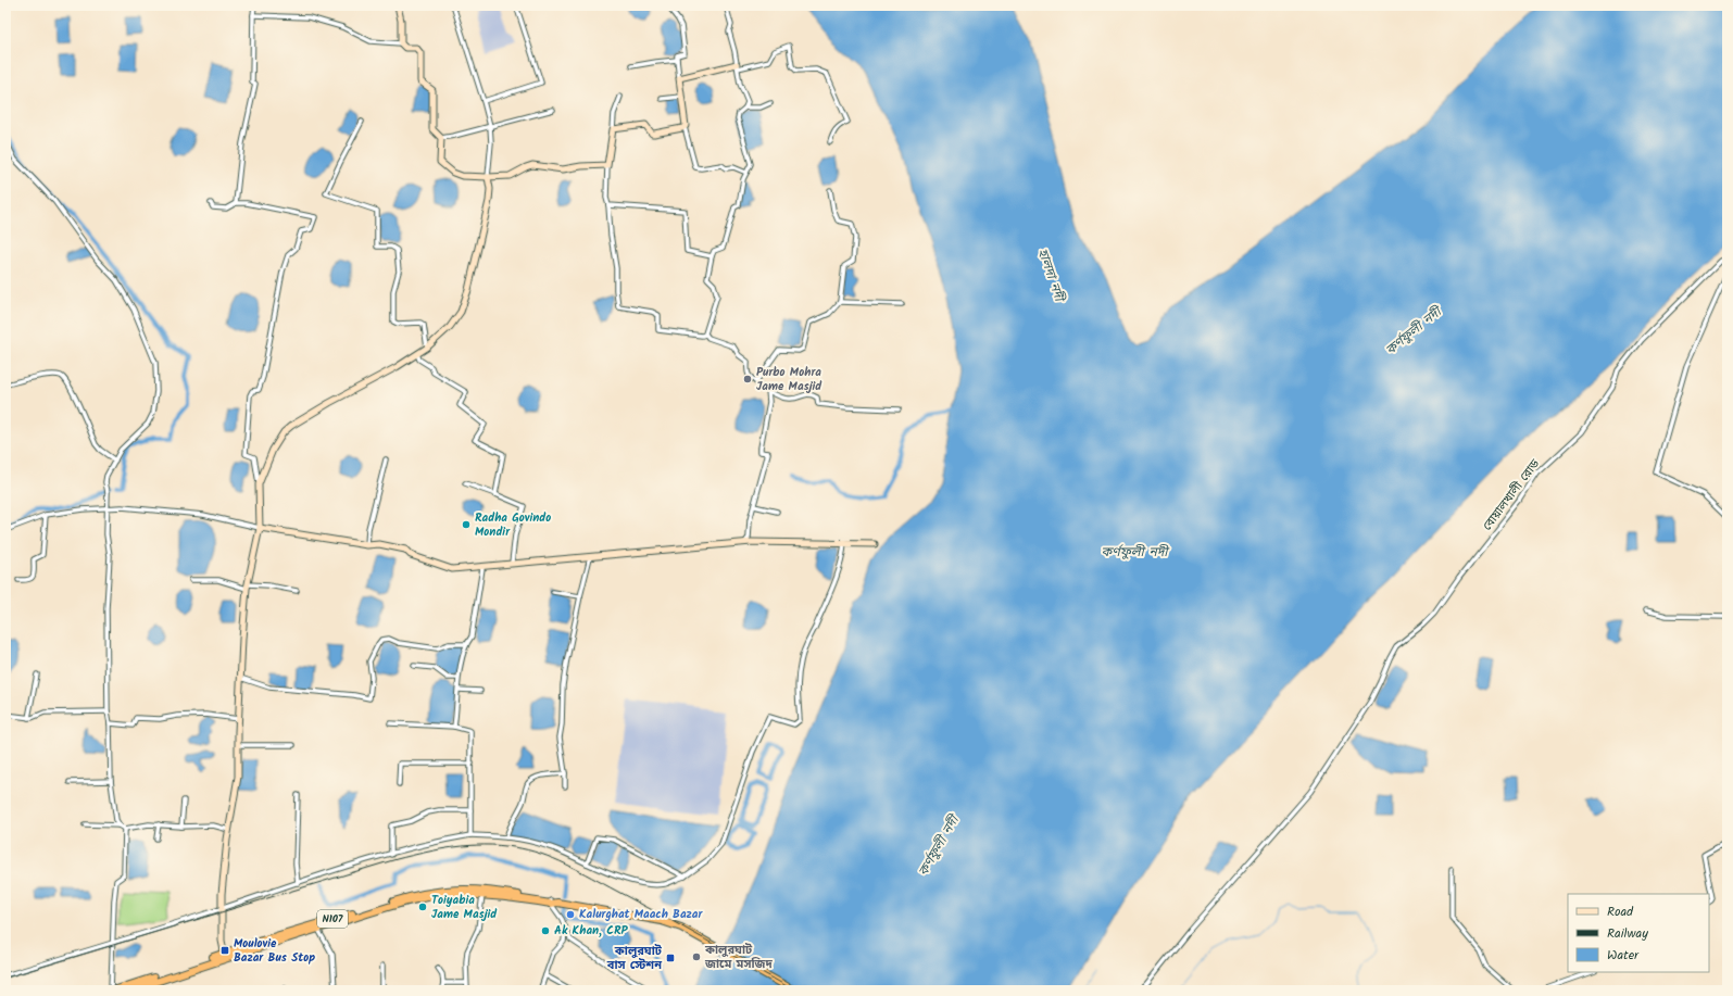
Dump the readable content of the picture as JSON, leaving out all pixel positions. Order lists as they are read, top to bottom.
{
  "streets": {
    "highway": ["N107"],
    "street": ["বোয়ালখালী রোড"]
  },
  "water": ["হালদা নদী", "কর্ণফুলী নদী"],
  "places": {
    "other": [
      "Purbo Mohra Jame Masjid",
      "Radha Govindo Mondir",
      "Toiyabia Jame Masjid",
      "Kalurghat Maach Bazar",
      "Ak Khan, CRP",
      "কালুরঘাট জামে মসজিদ"
    ],
    "transit": ["Moulovie Bazar Bus Stop", "কালুরঘাট বাস স্টেশন"]
  },
  "legend": ["Road", "Railway", "Water"]
}
